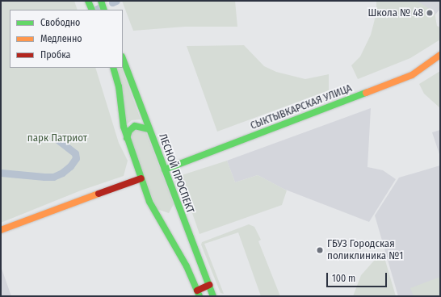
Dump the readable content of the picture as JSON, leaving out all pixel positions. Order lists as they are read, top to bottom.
{
  "streets": {
    "main road": ["СЫКТЫВКАРСКАЯ УЛИЦА", "ЛЕСНОЙ ПРОСПЕКТ"]
  },
  "crossings": [
    ["СЫКТЫВКАРСКАЯ УЛИЦА", "ЛЕСНОЙ ПРОСПЕКТ"]
  ],
  "parks": ["парк Патриот"],
  "places": ["Школа № 48", "ГБУЗ Городская поликлиника №1"],
  "legend": ["Свободно", "Медленно", "Пробка"],
  "scale_bar": "100 m"
}
